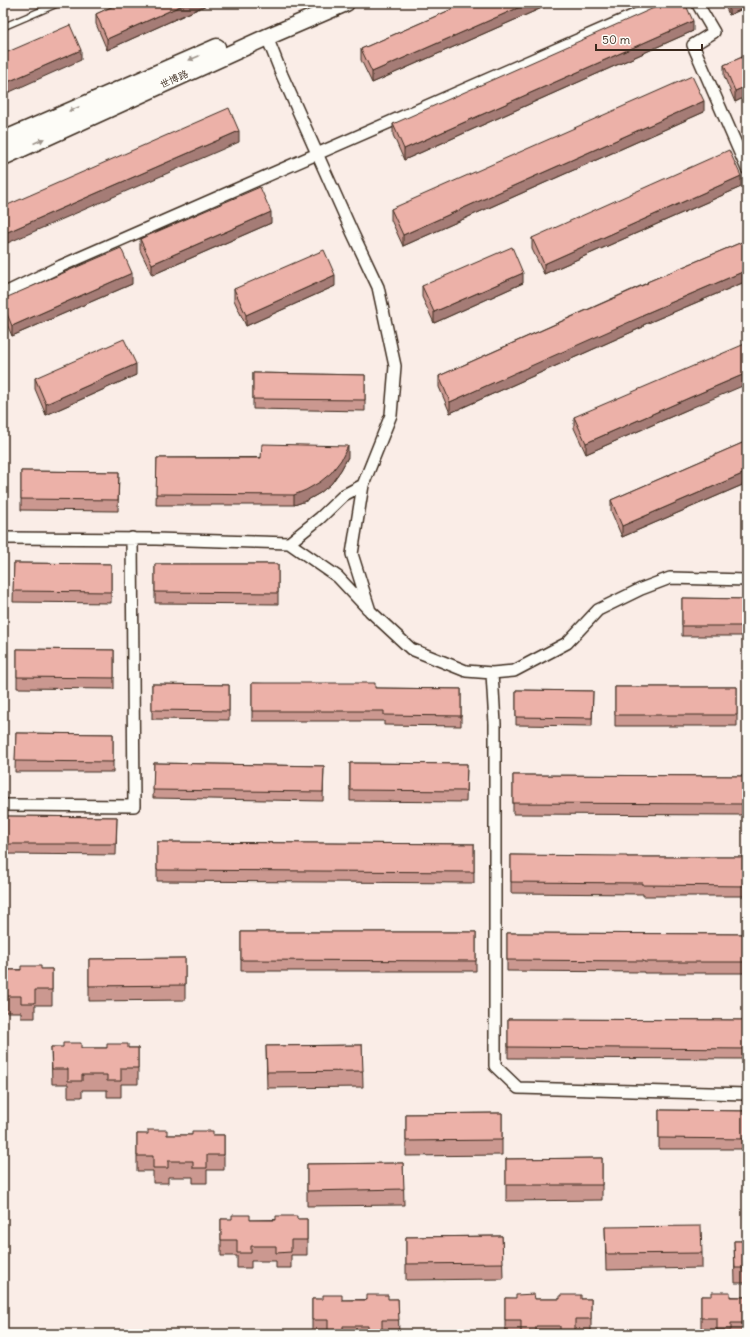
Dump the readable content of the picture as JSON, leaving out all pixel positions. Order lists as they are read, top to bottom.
{
  "streets": {
    "main road": ["世博路"]
  },
  "scale_bar": "50 m"
}
